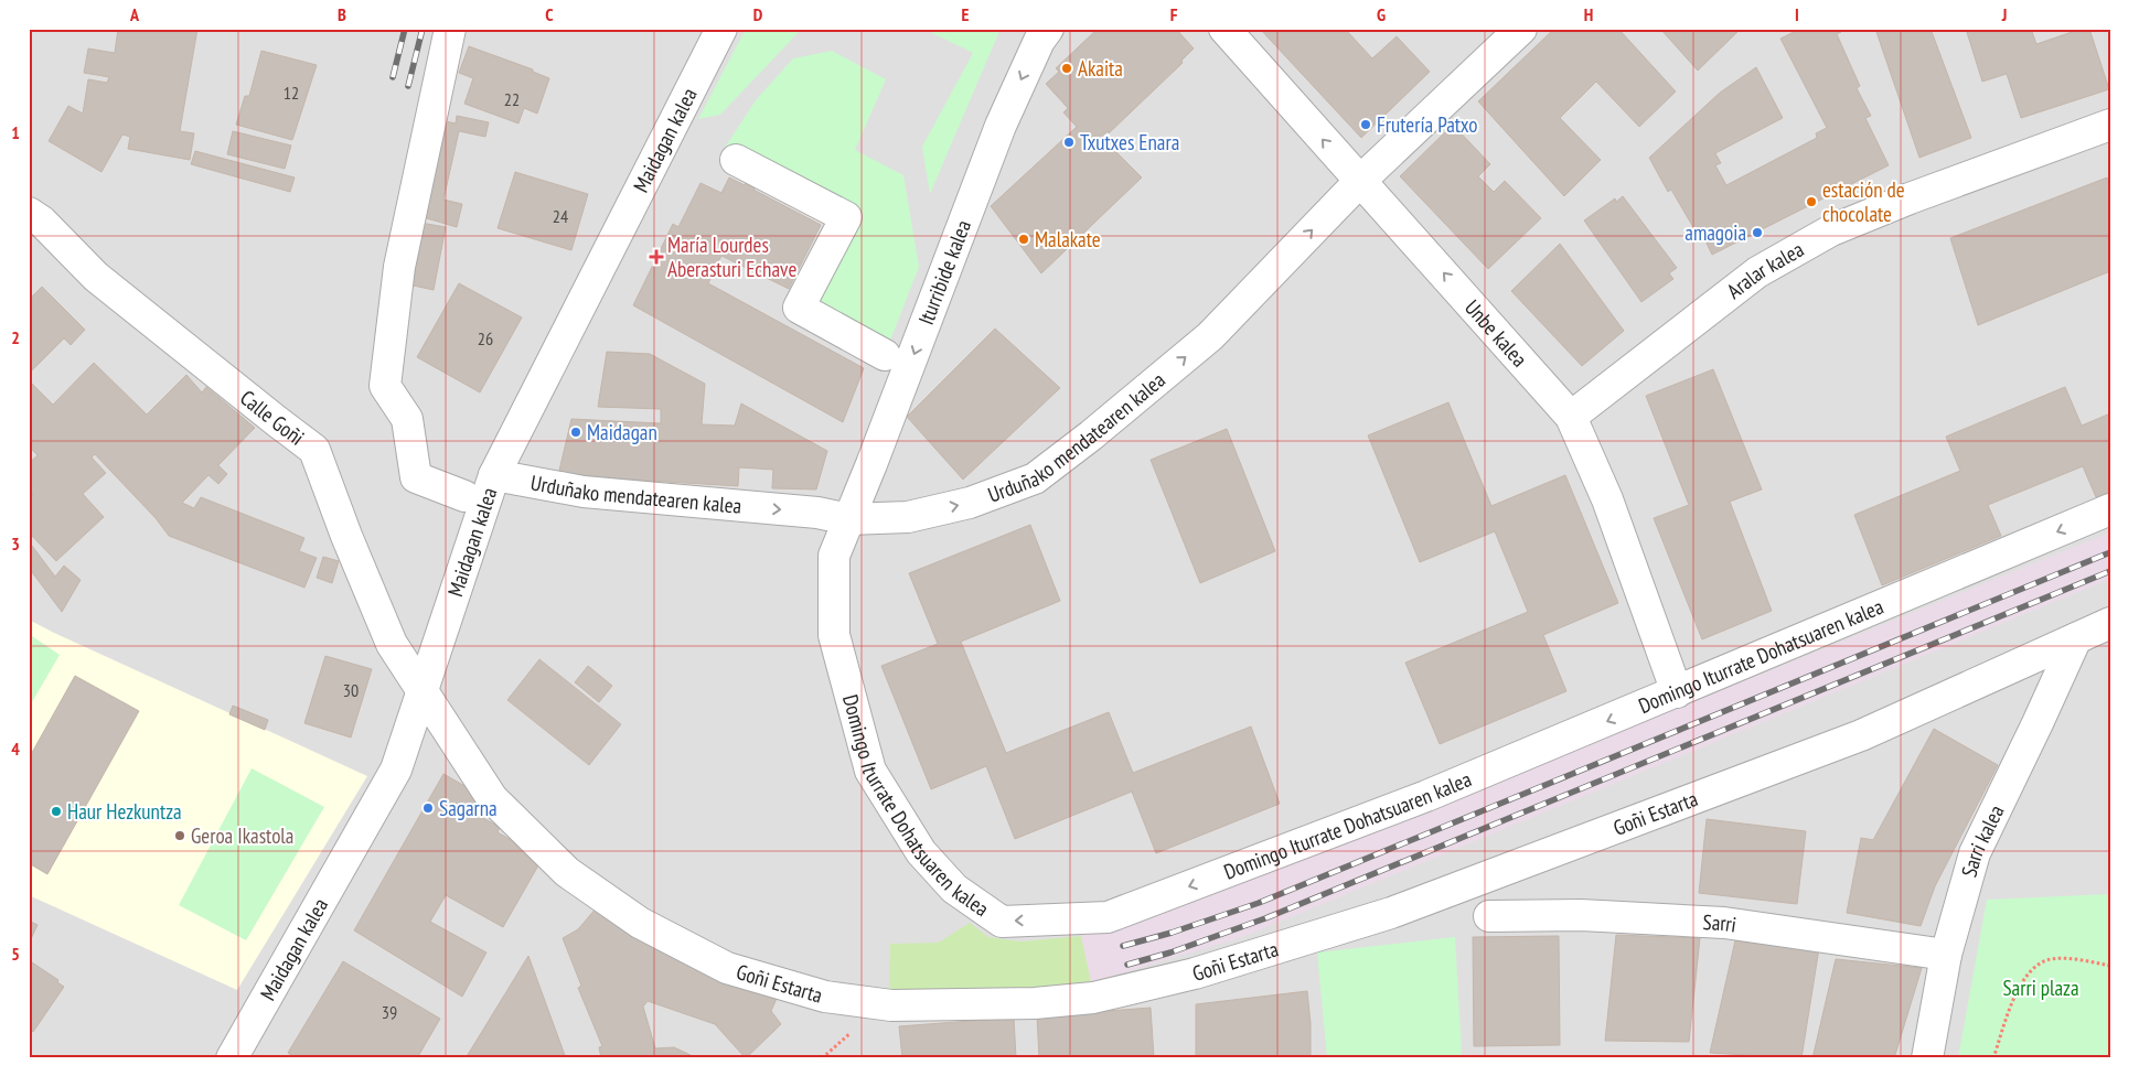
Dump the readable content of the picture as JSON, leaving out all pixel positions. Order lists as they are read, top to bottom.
{
  "streets": {
    "street": [
      "Maidagan kalea",
      "Aralar kalea",
      "Iturribide kalea",
      "Unbe kalea",
      "Calle Goñi",
      "Urduñako mendatearen kalea",
      "Domingo Iturrate Dohatsuaren kalea",
      "Goñi Estarta",
      "Sarri kalea",
      "Sarri"
    ]
  },
  "crossings": [
    ["Maidagan kalea", "Calle Goñi"],
    ["Maidagan kalea", "Urduñako mendatearen kalea"],
    ["Maidagan kalea", "Goñi Estarta"],
    ["Aralar kalea", "Unbe kalea"],
    ["Iturribide kalea", "Urduñako mendatearen kalea"],
    ["Iturribide kalea", "Domingo Iturrate Dohatsuaren kalea"],
    ["Unbe kalea", "Urduñako mendatearen kalea"],
    ["Unbe kalea", "Domingo Iturrate Dohatsuaren kalea"],
    ["Calle Goñi", "Goñi Estarta"],
    ["Urduñako mendatearen kalea", "Domingo Iturrate Dohatsuaren kalea"],
    ["Goñi Estarta", "Sarri kalea"],
    ["Sarri kalea", "Sarri"]
  ],
  "one_way": ["Iturribide kalea", "Unbe kalea", "Urduñako mendatearen kalea"],
  "parks": ["Sarri plaza"],
  "places": {
    "other": [
      "Akaita",
      "Frutería Patxo",
      "Txutxes Enara",
      "estación de chocolate",
      "amagoia",
      "Malakate",
      "Maidagan",
      "Sagarna",
      "Haur Hezkuntza",
      "Geroa Ikastola"
    ],
    "health": ["María Lourdes Aberasturi Echave"]
  },
  "house_numbers": [
    "12",
    "22",
    "24",
    "26",
    "30",
    "39"
  ],
  "grid": {
    "columns": [
      "A",
      "B",
      "C",
      "D",
      "E",
      "F",
      "G",
      "H",
      "I",
      "J"
    ],
    "rows": [
      "1",
      "2",
      "3",
      "4",
      "5"
    ]
  }
}
